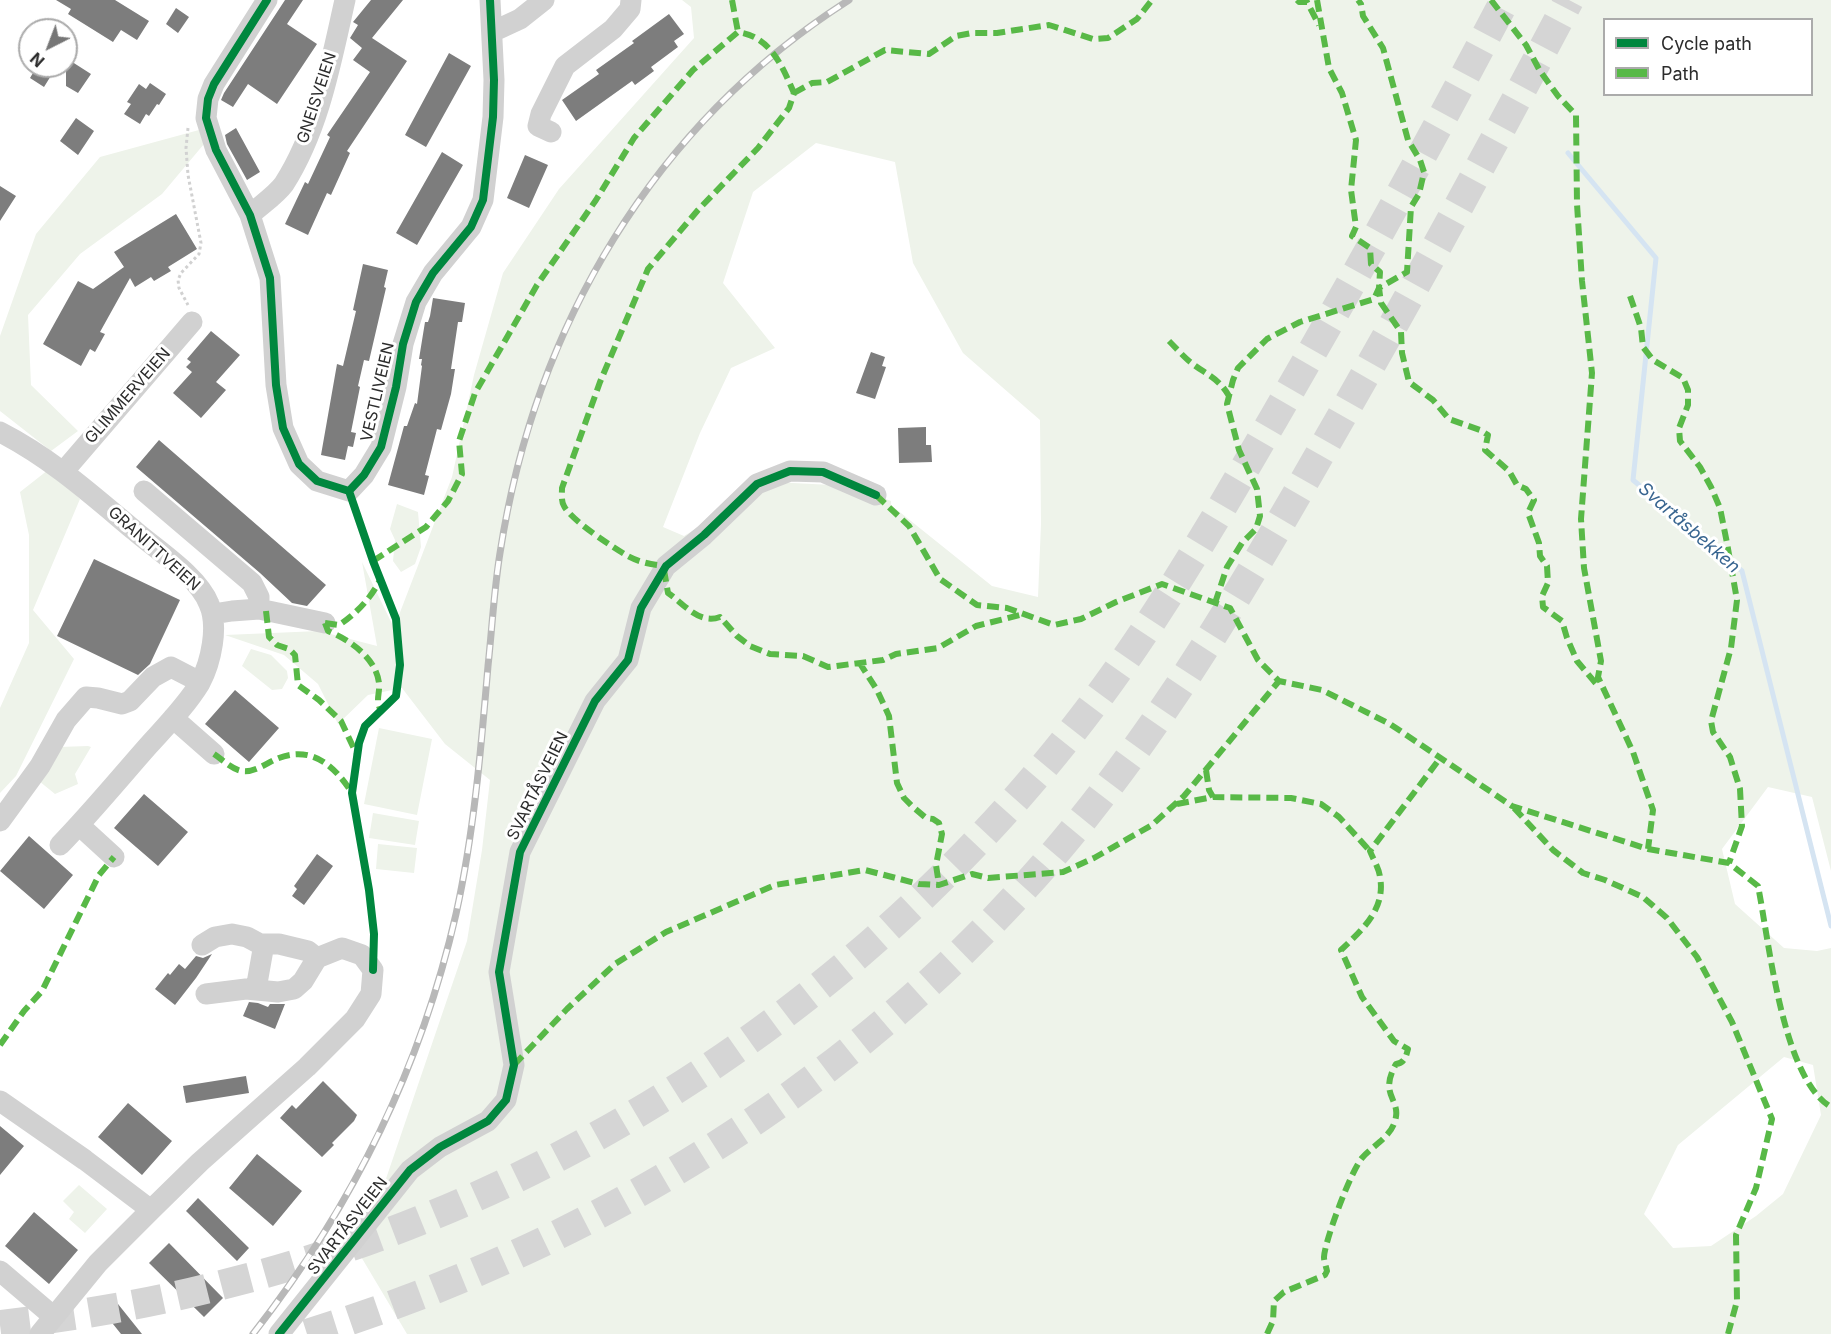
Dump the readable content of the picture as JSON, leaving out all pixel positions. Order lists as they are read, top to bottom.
{
  "streets": {
    "street": [
      "GNEISVEIEN",
      "VESTLIVEIEN",
      "GLIMMERVEIEN",
      "GRANITTVEIEN",
      "SVARTÅSVEIEN"
    ]
  },
  "crossings": [
    ["GNEISVEIEN", "VESTLIVEIEN"],
    ["GLIMMERVEIEN", "GRANITTVEIEN"]
  ],
  "water": ["Svartåsbekken"],
  "legend": ["Cycle path", "Path"],
  "north": "bottom left"
}
